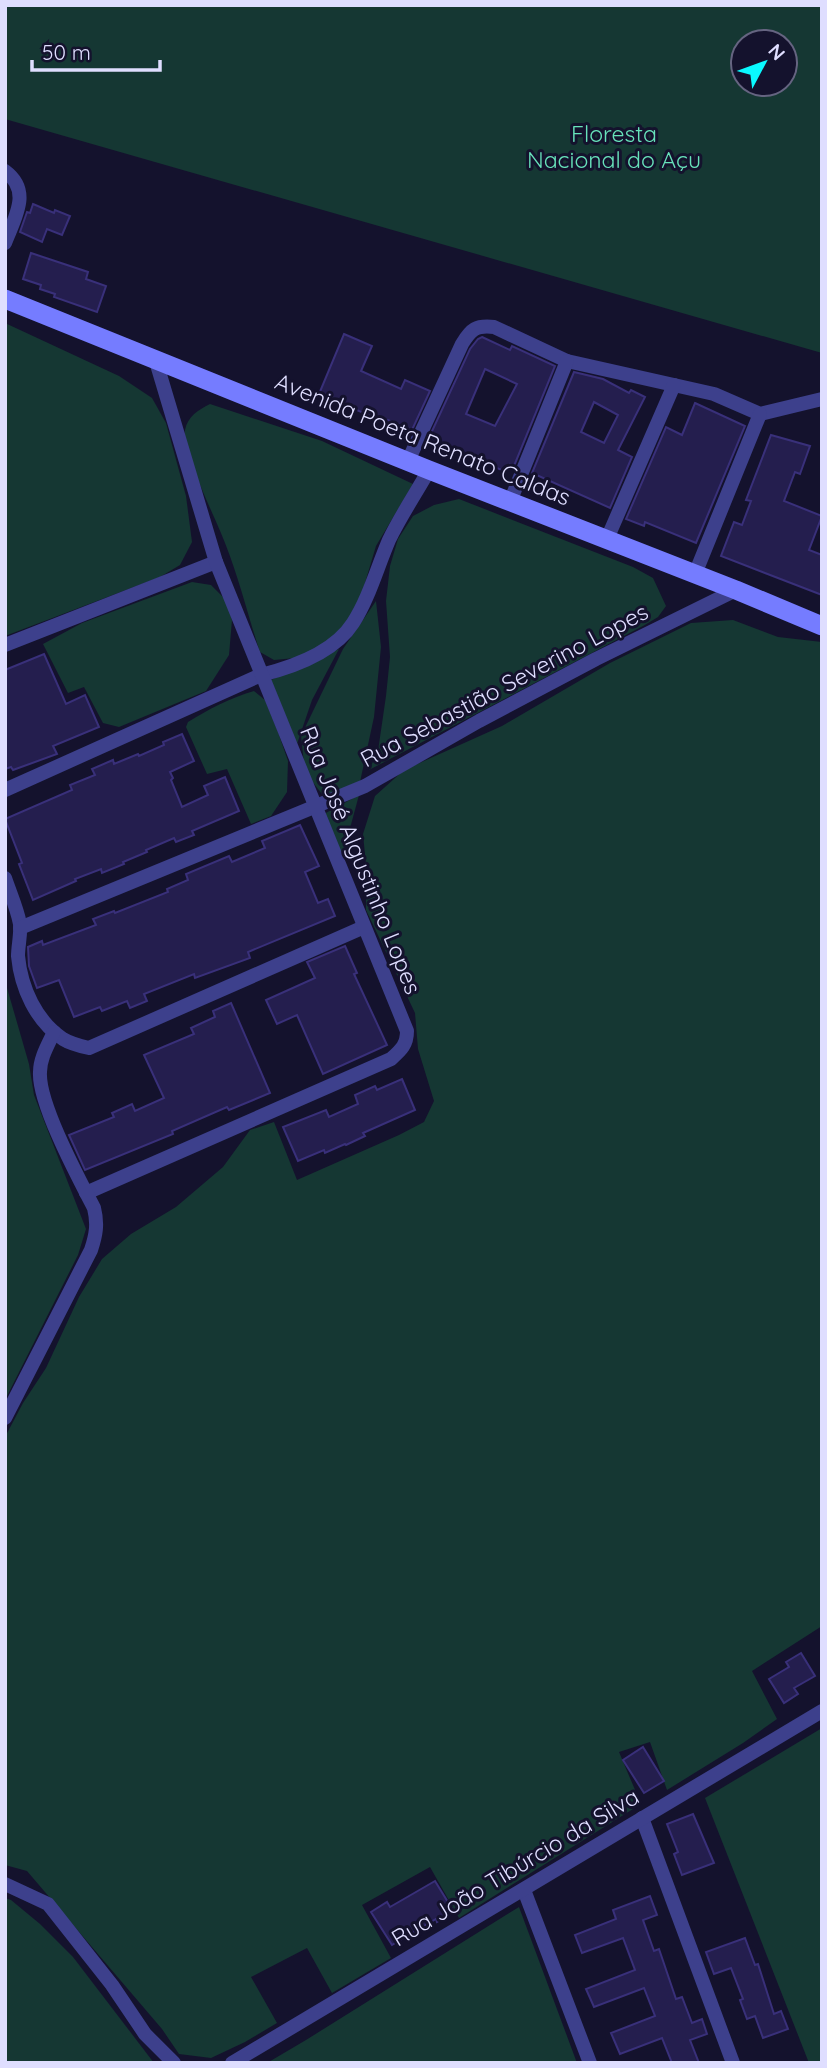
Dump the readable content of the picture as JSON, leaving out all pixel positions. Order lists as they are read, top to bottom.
{
  "streets": {
    "main road": ["Avenida Poeta Renato Caldas"],
    "street": ["Rua Sebastião Severino Lopes", "Rua José Algustinho Lopes", "Rua João Tibúrcio da Silva"]
  },
  "crossings": [
    ["Avenida Poeta Renato Caldas", "Rua Sebastião Severino Lopes"],
    ["Avenida Poeta Renato Caldas", "Rua José Algustinho Lopes"],
    ["Rua Sebastião Severino Lopes", "Rua José Algustinho Lopes"]
  ],
  "parks": ["Floresta Nacional do Açu"],
  "scale_bar": "50 m",
  "north": "top right"
}
